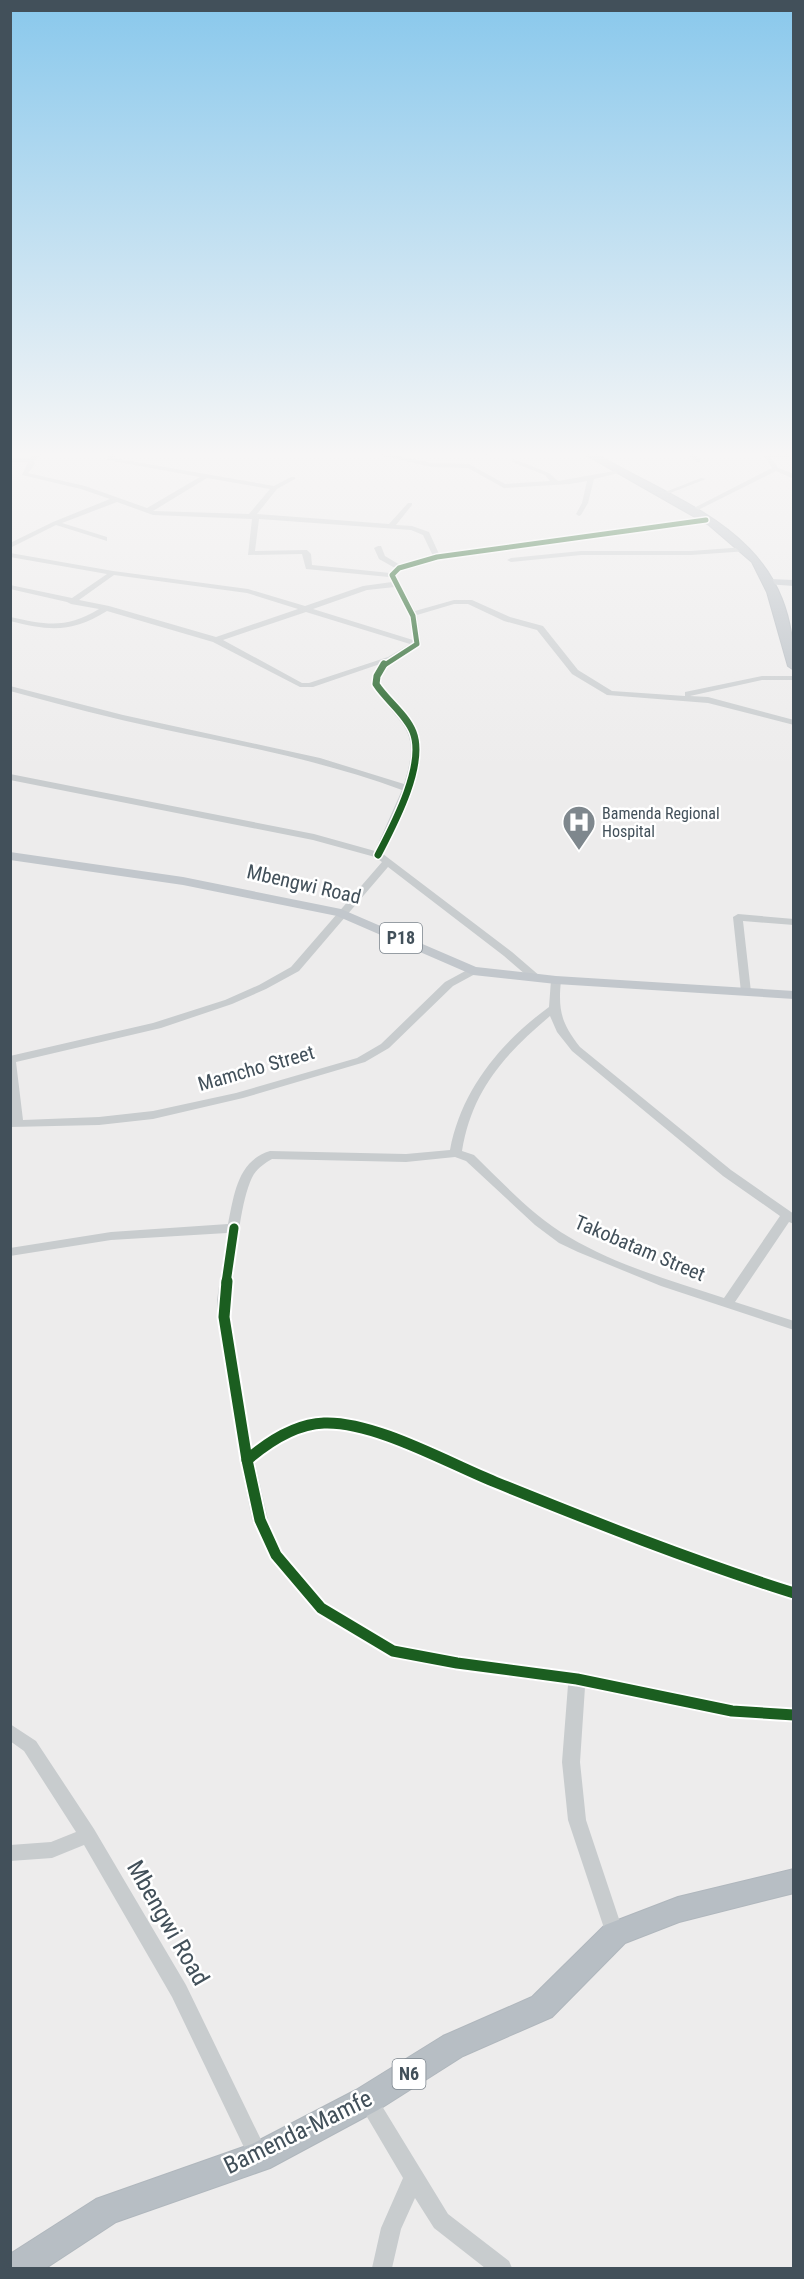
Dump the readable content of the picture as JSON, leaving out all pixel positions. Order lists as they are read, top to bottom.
{
  "streets": {
    "highway": ["N6", "Bamenda-Mamfe"],
    "main road": ["Mbengwi Road", "P18"],
    "street": ["Mamcho Street", "Takobatam Street"]
  },
  "crossings": [
    ["Mbengwi Road", "Mamcho Street"],
    ["Mbengwi Road", "Bamenda-Mamfe"]
  ],
  "places": {
    "hospital": ["Bamenda Regional Hospital"]
  }
}
